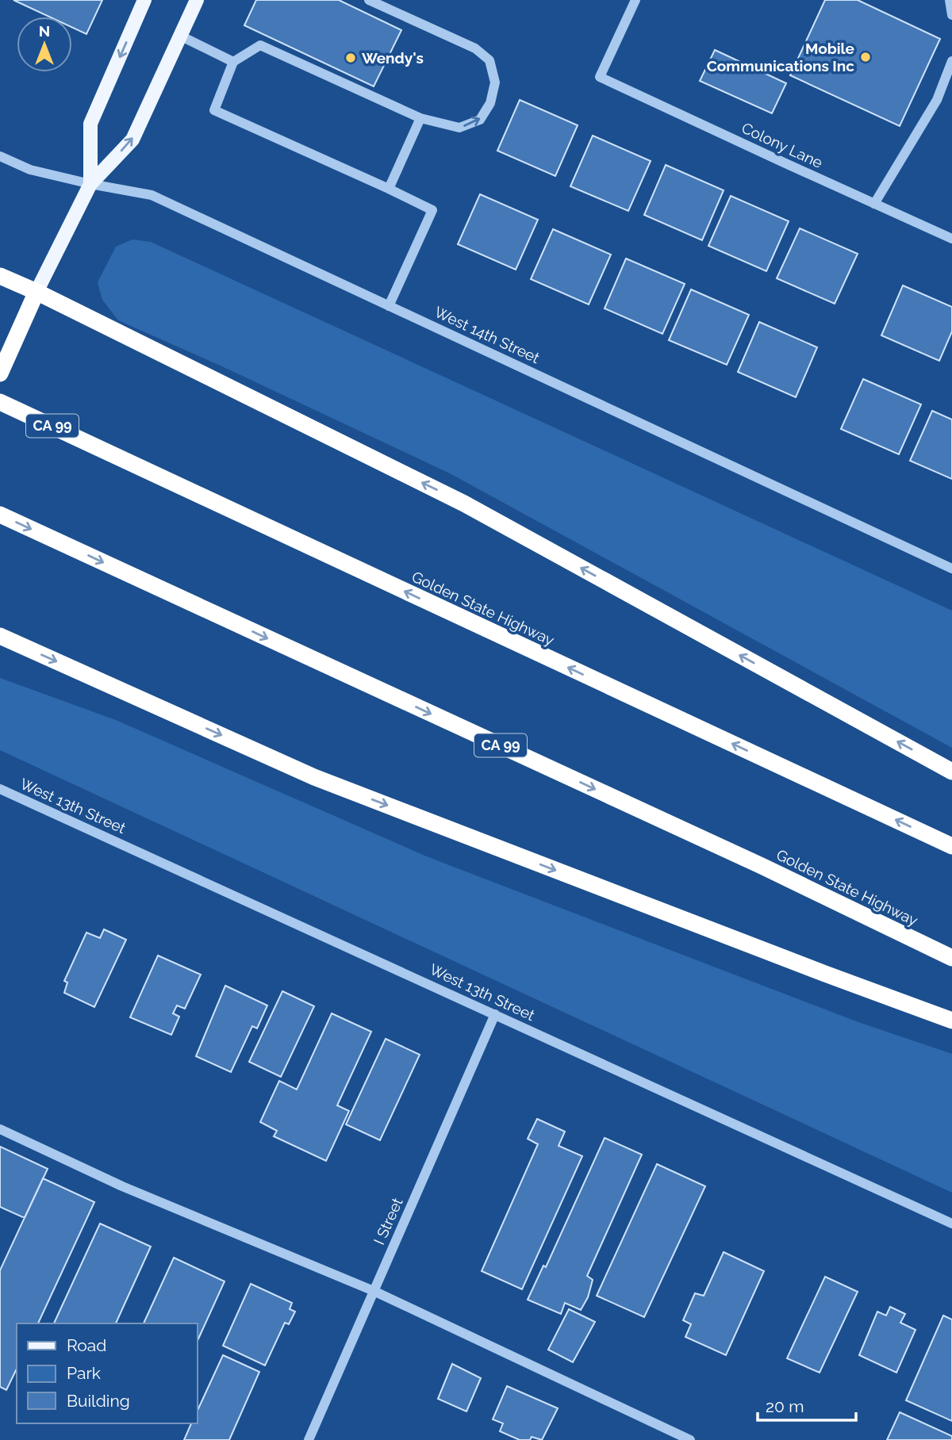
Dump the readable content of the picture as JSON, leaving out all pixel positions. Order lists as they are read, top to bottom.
{
  "streets": {
    "highway": ["CA 99", "Golden State Highway"],
    "street": [
      "Colony Lane",
      "West 14th Street",
      "West 13th Street",
      "I Street"
    ]
  },
  "crossings": [
    ["West 13th Street", "I Street"]
  ],
  "places": ["Mobile Communications Inc", "Wendy's"],
  "legend": ["Road", "Park", "Building"],
  "scale_bar": "20 m",
  "north": "top"
}
